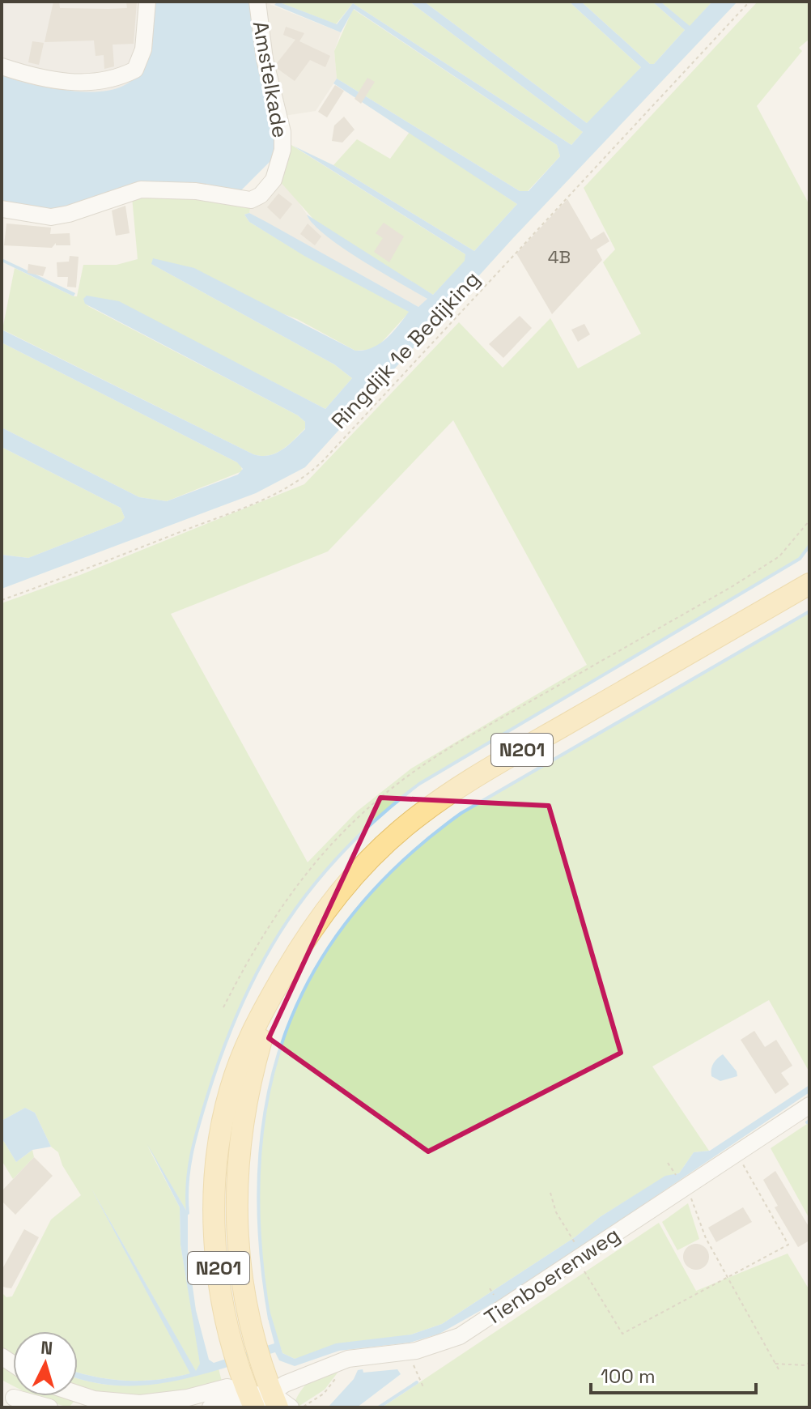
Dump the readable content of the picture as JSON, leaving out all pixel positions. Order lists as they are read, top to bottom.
{
  "streets": {
    "main road": ["N201"],
    "street": ["Amstelkade", "Tienboerenweg"],
    "path": ["Ringdijk 1e Bedijking"]
  },
  "crossings": [
    ["N201", "Tienboerenweg"]
  ],
  "house_numbers": ["4B"],
  "scale_bar": "100 m",
  "north": "top"
}
